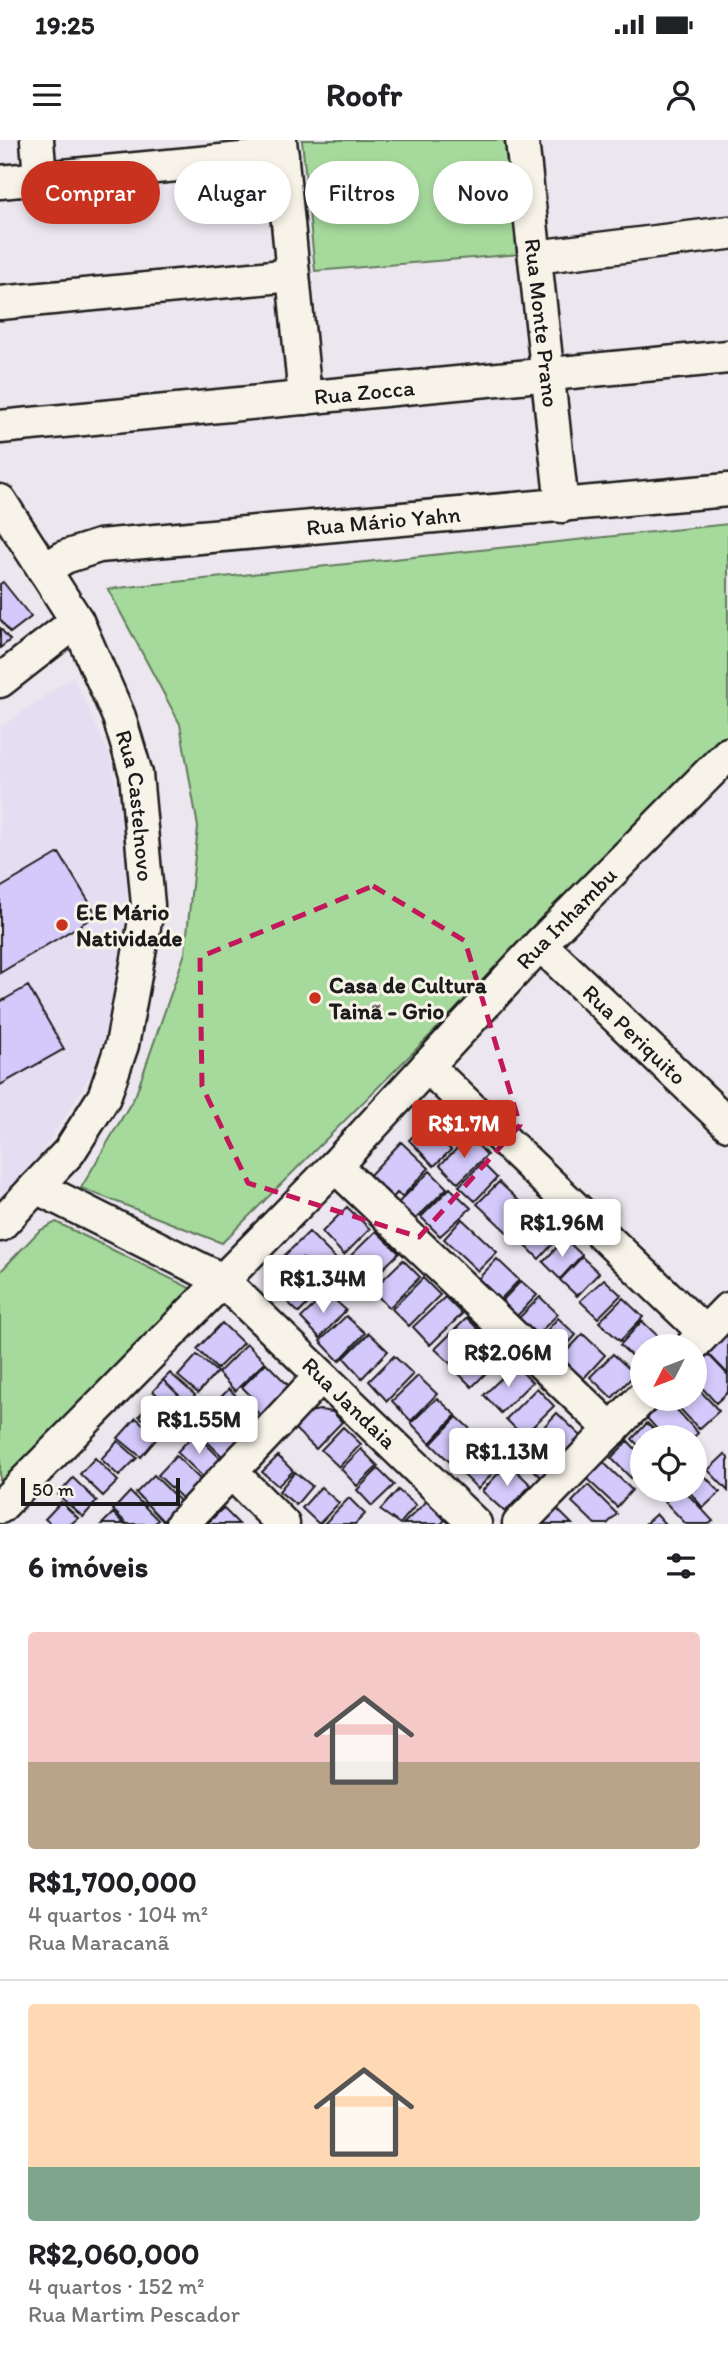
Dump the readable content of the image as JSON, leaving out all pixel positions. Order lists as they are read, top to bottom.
{
  "streets": {
    "street": [
      "Rua Monte Prano",
      "Rua Zocca",
      "Rua Mário Yahn",
      "Rua Castelnovo",
      "Rua Inhambu",
      "Rua Periquito",
      "Rua Jandaia"
    ]
  },
  "crossings": [
    ["Rua Monte Prano", "Rua Zocca"],
    ["Rua Monte Prano", "Rua Mário Yahn"],
    ["Rua Mário Yahn", "Rua Castelnovo"],
    ["Rua Castelnovo", "Rua Jandaia"],
    ["Rua Inhambu", "Rua Periquito"],
    ["Rua Inhambu", "Rua Jandaia"]
  ],
  "places": ["E.E Mário Natividade", "Casa de Cultura Tainã - Grio"],
  "scale_bar": "50 m",
  "north": "bottom left",
  "page": {
    "status": "19:25",
    "header": "Roofr",
    "chip": [
      "Comprar",
      "Alugar",
      "Filtros",
      "Novo"
    ],
    "price": [
      "R$1.7M",
      "R$1.96M",
      "R$1.34M",
      "R$2.06M",
      "R$1.55M",
      "R$1.13M"
    ],
    "scale": "50 m",
    "heading": "6 imóveis",
    "list": [
      {
        "name": "R$1,700,000",
        "note": "4 quartos · 104 m² · Rua Maracanã"
      },
      {
        "name": "R$2,060,000",
        "note": "4 quartos · 152 m² · Rua Martim Pescador"
      }
    ]
  }
}
